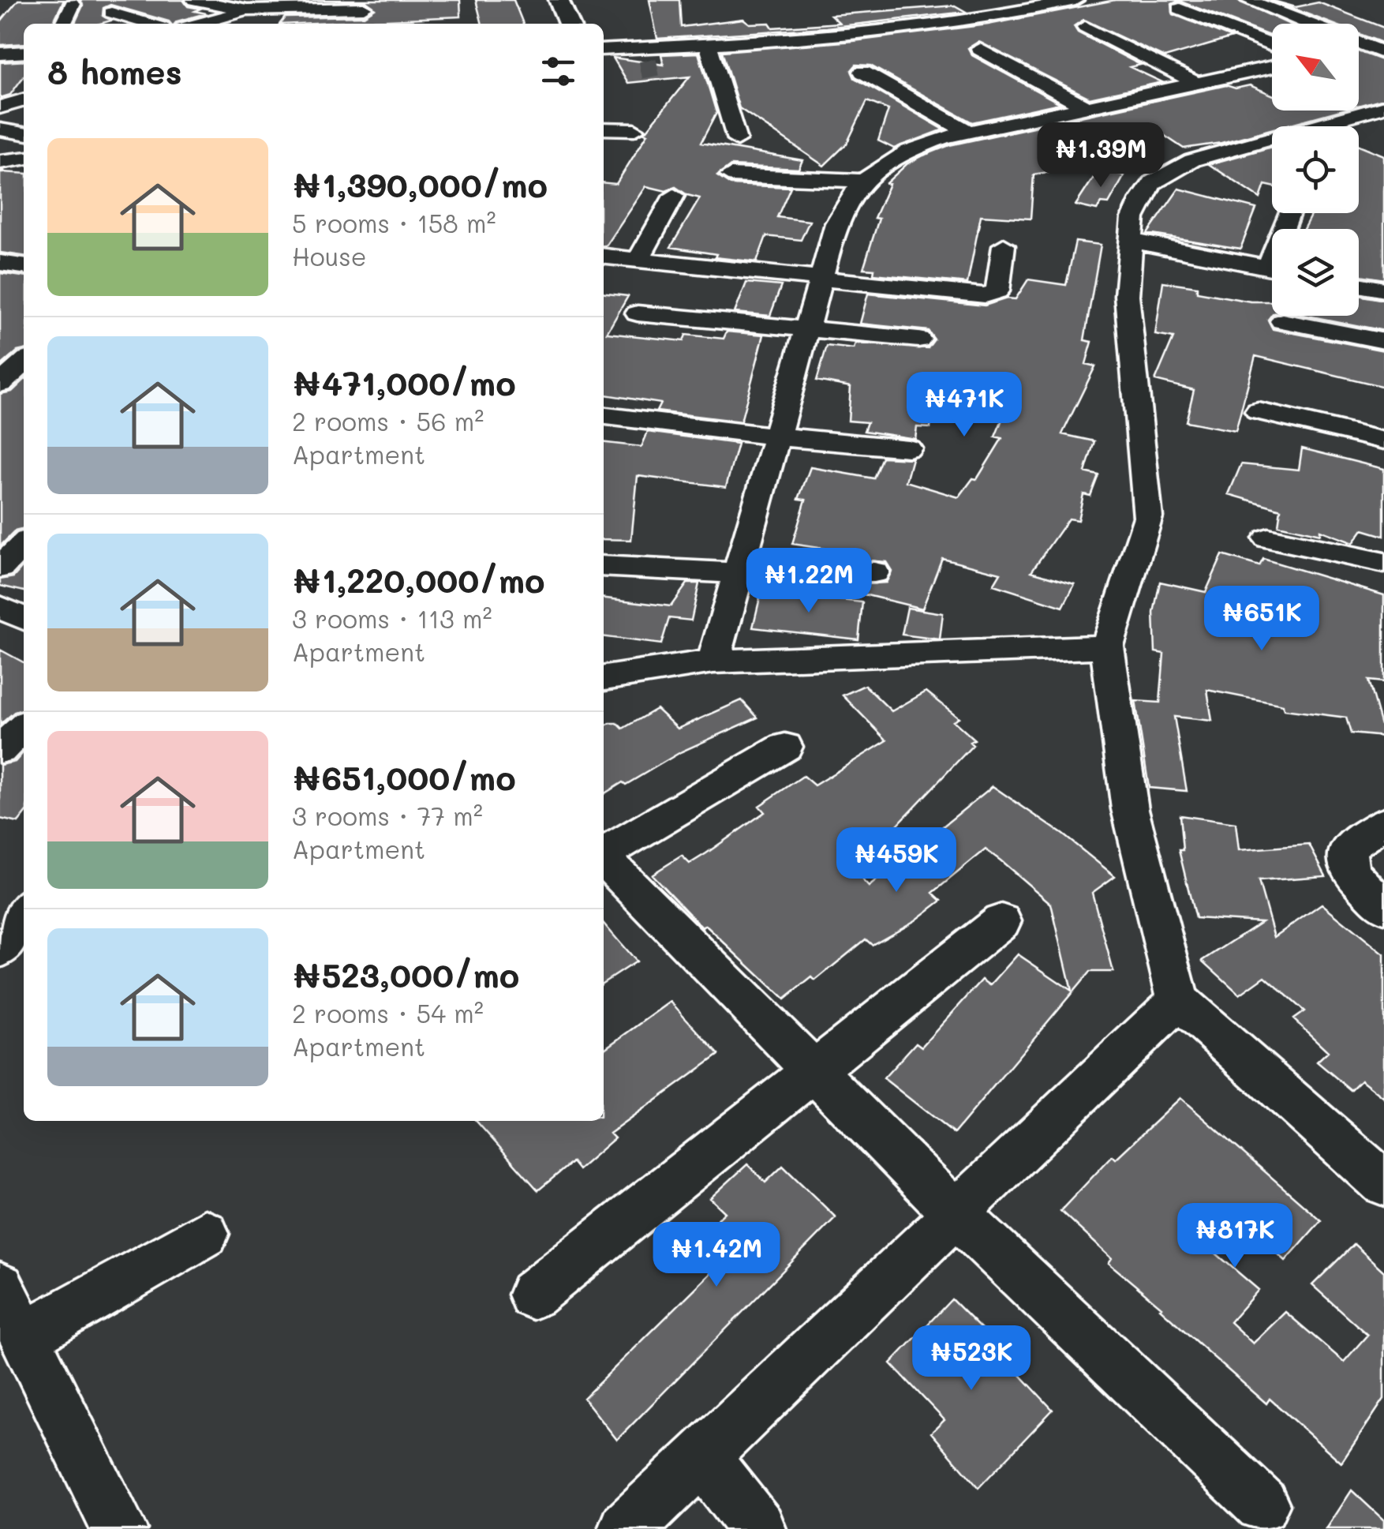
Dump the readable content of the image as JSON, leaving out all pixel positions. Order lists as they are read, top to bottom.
{
  "north": "top left",
  "page": {
    "heading": "8 homes",
    "list": [
      {
        "name": "₦1,390,000/mo",
        "note": "5 rooms · 158 m² · House"
      },
      {
        "name": "₦471,000/mo",
        "note": "2 rooms · 56 m² · Apartment"
      },
      {
        "name": "₦1,220,000/mo",
        "note": "3 rooms · 113 m² · Apartment"
      },
      {
        "name": "₦651,000/mo",
        "note": "3 rooms · 77 m² · Apartment"
      },
      {
        "name": "₦523,000/mo",
        "note": "2 rooms · 54 m² · Apartment"
      }
    ],
    "price": [
      "₦1.39M",
      "₦471K",
      "₦1.22M",
      "₦651K",
      "₦459K",
      "₦817K",
      "₦1.42M",
      "₦523K"
    ]
  }
}
